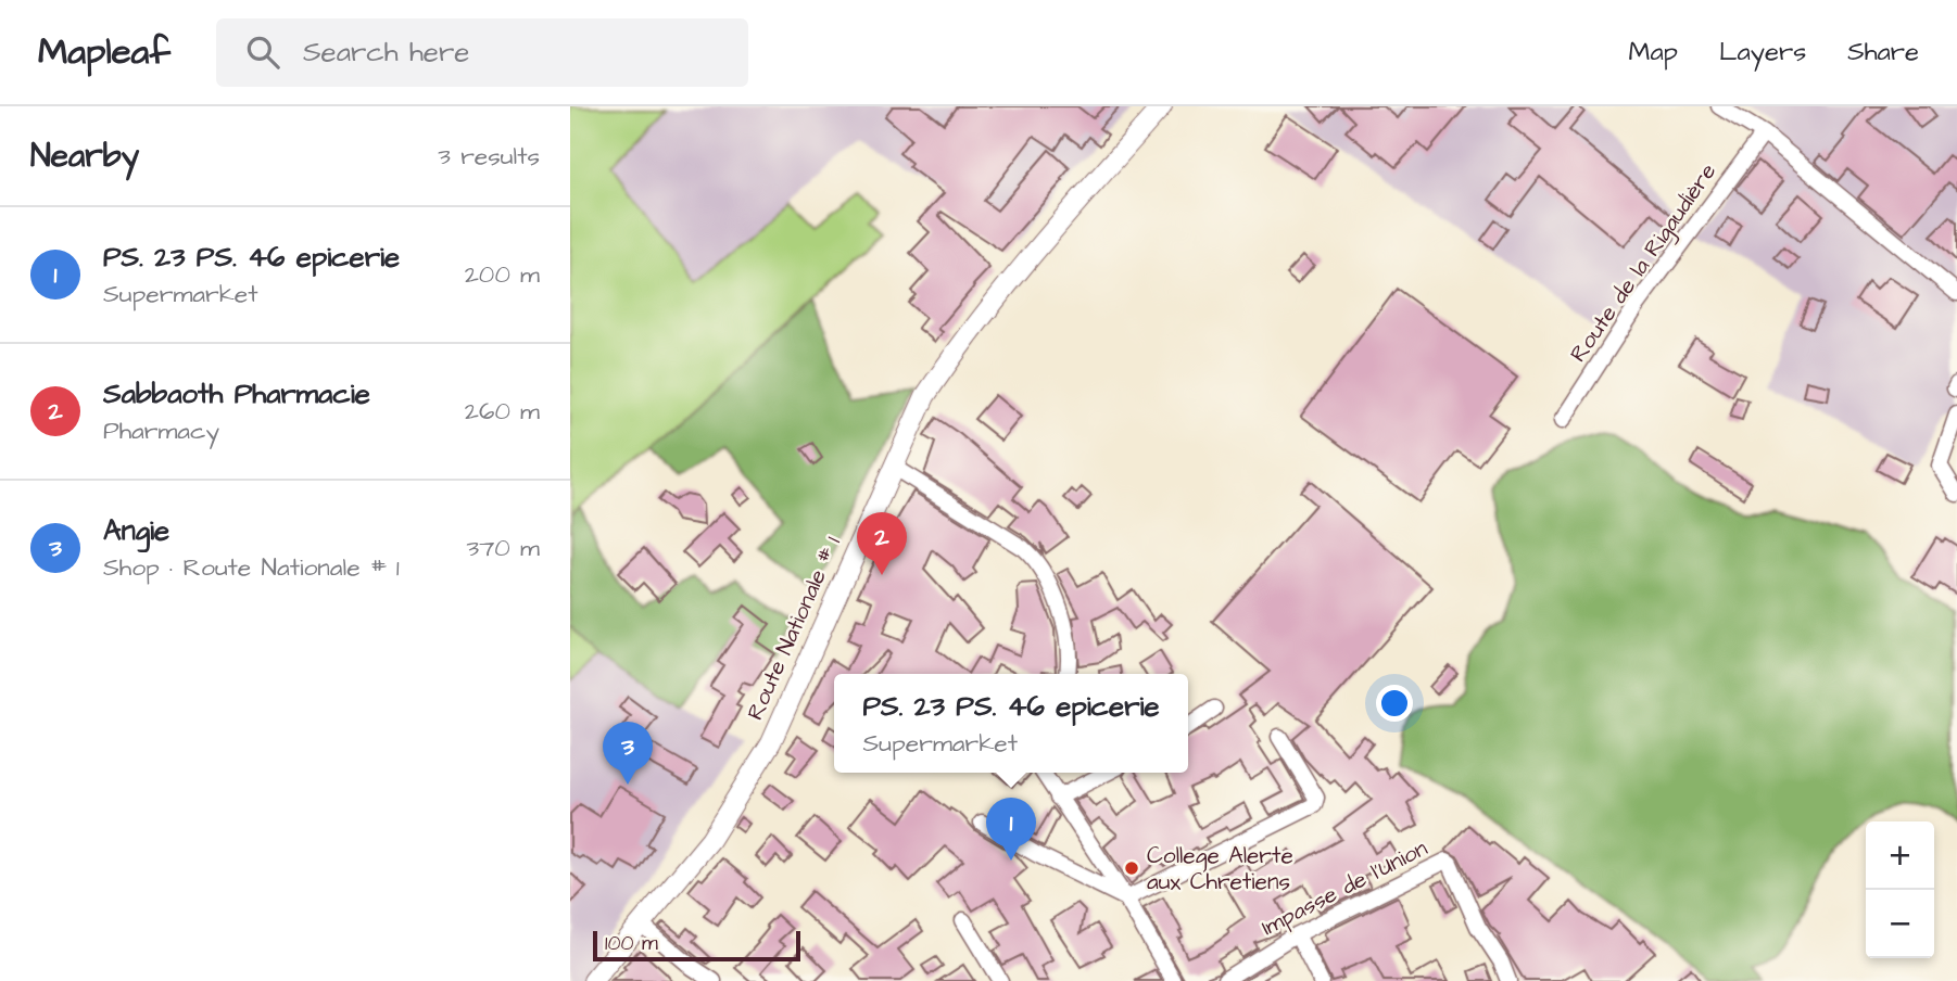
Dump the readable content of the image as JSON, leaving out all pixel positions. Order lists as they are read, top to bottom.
{
  "streets": {
    "main road": ["Route Nationale # 1"],
    "street": ["Route de la Rigaudière", "Impasse de l'Union"]
  },
  "places": ["College Alerte aux Chretiens"],
  "scale_bar": "100 m",
  "page": {
    "header": "Mapleaf",
    "search": "Search here",
    "nav": ["Map", "Layers", "Share"],
    "heading": ["Nearby", "3 results"],
    "list": [
      {
        "mark": "1",
        "name": "PS. 23 PS. 46 epicerie",
        "note": "Supermarket",
        "value": "200 m"
      },
      {
        "mark": "2",
        "name": "Sabbaoth Pharmacie",
        "note": "Pharmacy",
        "value": "260 m"
      },
      {
        "mark": "3",
        "name": "Angie",
        "note": "Shop · Route Nationale # 1",
        "value": "370 m"
      }
    ],
    "pins": ["2", "3", "1"],
    "popup": ["PS. 23 PS. 46 epicerie", "Supermarket"],
    "map_buttons": ["+", "−"],
    "scale": "100 m"
  }
}
